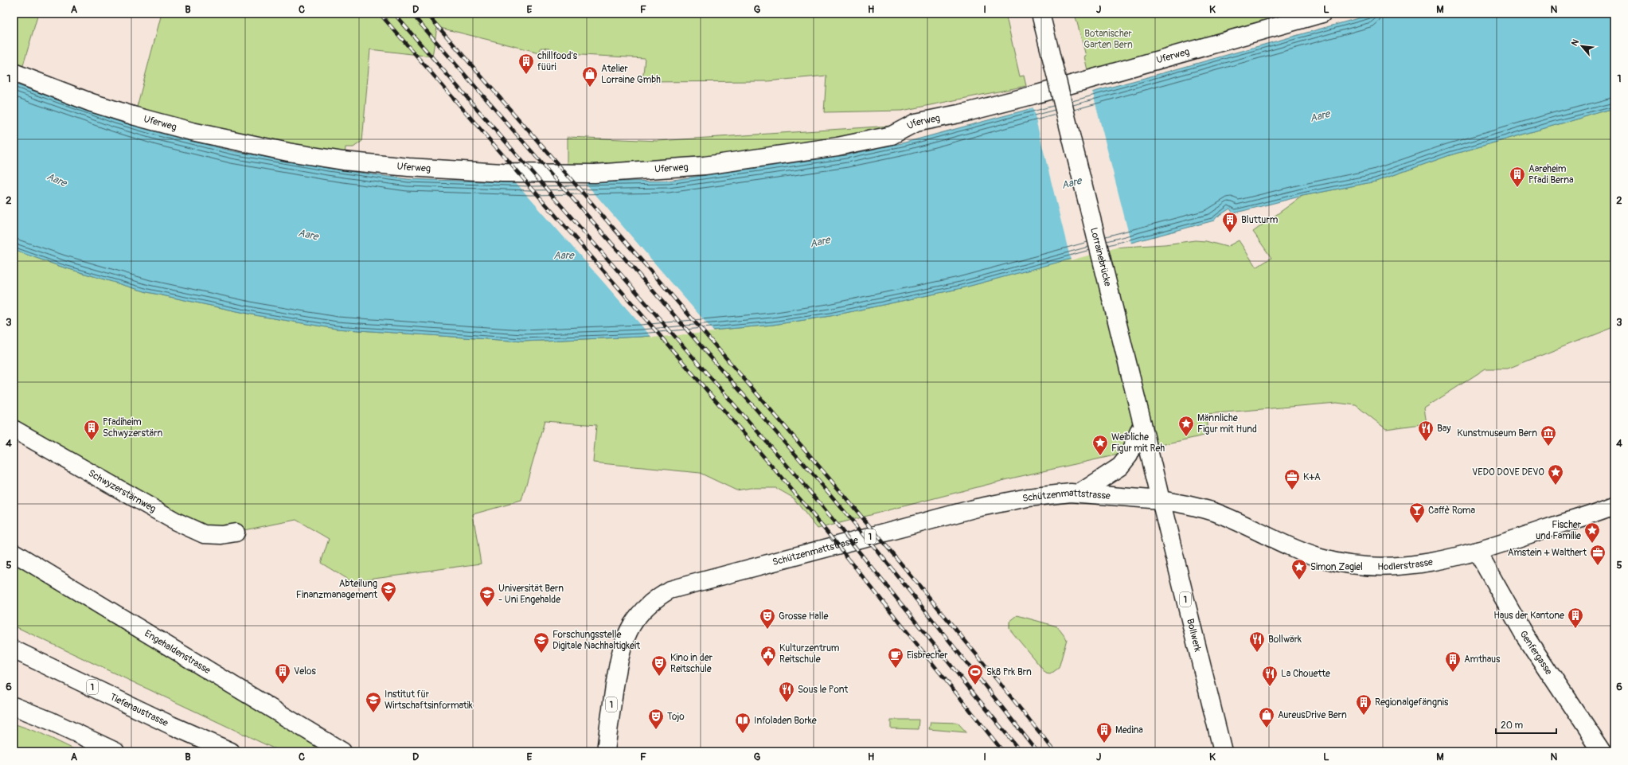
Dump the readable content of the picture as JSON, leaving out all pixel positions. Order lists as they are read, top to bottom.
{
  "streets": {
    "street": [
      "Uferweg",
      "Lorrainebrücke",
      "Schwyzerstärnweg",
      "Schützenmattstrasse",
      "1",
      "Hodlerstrasse",
      "Bollwerk",
      "Engehaldenstrasse",
      "Genfergasse",
      "Tiefenaustrasse"
    ]
  },
  "crossings": [
    ["Lorrainebrücke", "Schützenmattstrasse"],
    ["Lorrainebrücke", "Hodlerstrasse"],
    ["Lorrainebrücke", "Bollwerk"],
    ["Schützenmattstrasse", "Hodlerstrasse"],
    ["Schützenmattstrasse", "Bollwerk"],
    ["Hodlerstrasse", "Bollwerk"],
    ["Hodlerstrasse", "Genfergasse"]
  ],
  "water": ["Aare"],
  "parks": ["Botanischer Garten Bern"],
  "places": {
    "building": [
      "chillfood’s füüri",
      "Aareheim Pfadi Berna",
      "Blutturm",
      "Pfadiheim Schwyzerstärn",
      "Haus der Kantone",
      "Amthaus",
      "Velos",
      "Regionalgefängnis",
      "Medina"
    ],
    "shop": ["Atelier Lorraine Gmbh", "AureusDrive Bern"],
    "place": [
      "Männliche Figur mit Hund",
      "Weibliche Figur mit Reh",
      "VEDO DOVE DEVO",
      "Fischer und Familie",
      "Simon Zagiel"
    ],
    "restaurant": [
      "Bay",
      "Bollwärk",
      "La Chouette",
      "Sous le Pont"
    ],
    "museum": ["Kunstmuseum Bern"],
    "office": ["K+A", "Amstein + Walthert"],
    "bar": ["Caffè Roma"],
    "school or university": [
      "Abteilung Finanzmanagement",
      "Universität Bern - Uni Engehalde",
      "Forschungsstelle Digitale Nachhaltigkeit",
      "Institut für Wirtschaftsinformatik"
    ],
    "theatre": ["Grosse Halle", "Kino in der Reitschule", "Tojo"],
    "public building": ["Kulturzentrum Reitschule"],
    "cafe": ["Eisbrecher"],
    "sports": ["Sk8 Prk Brn"],
    "library": ["Infoladen Borke"]
  },
  "scale_bar": "20 m",
  "north": "top left",
  "grid": {
    "columns": [
      "A",
      "B",
      "C",
      "D",
      "E",
      "F",
      "G",
      "H",
      "I",
      "J",
      "K",
      "L",
      "M",
      "N"
    ],
    "rows": [
      "1",
      "2",
      "3",
      "4",
      "5",
      "6"
    ]
  }
}
